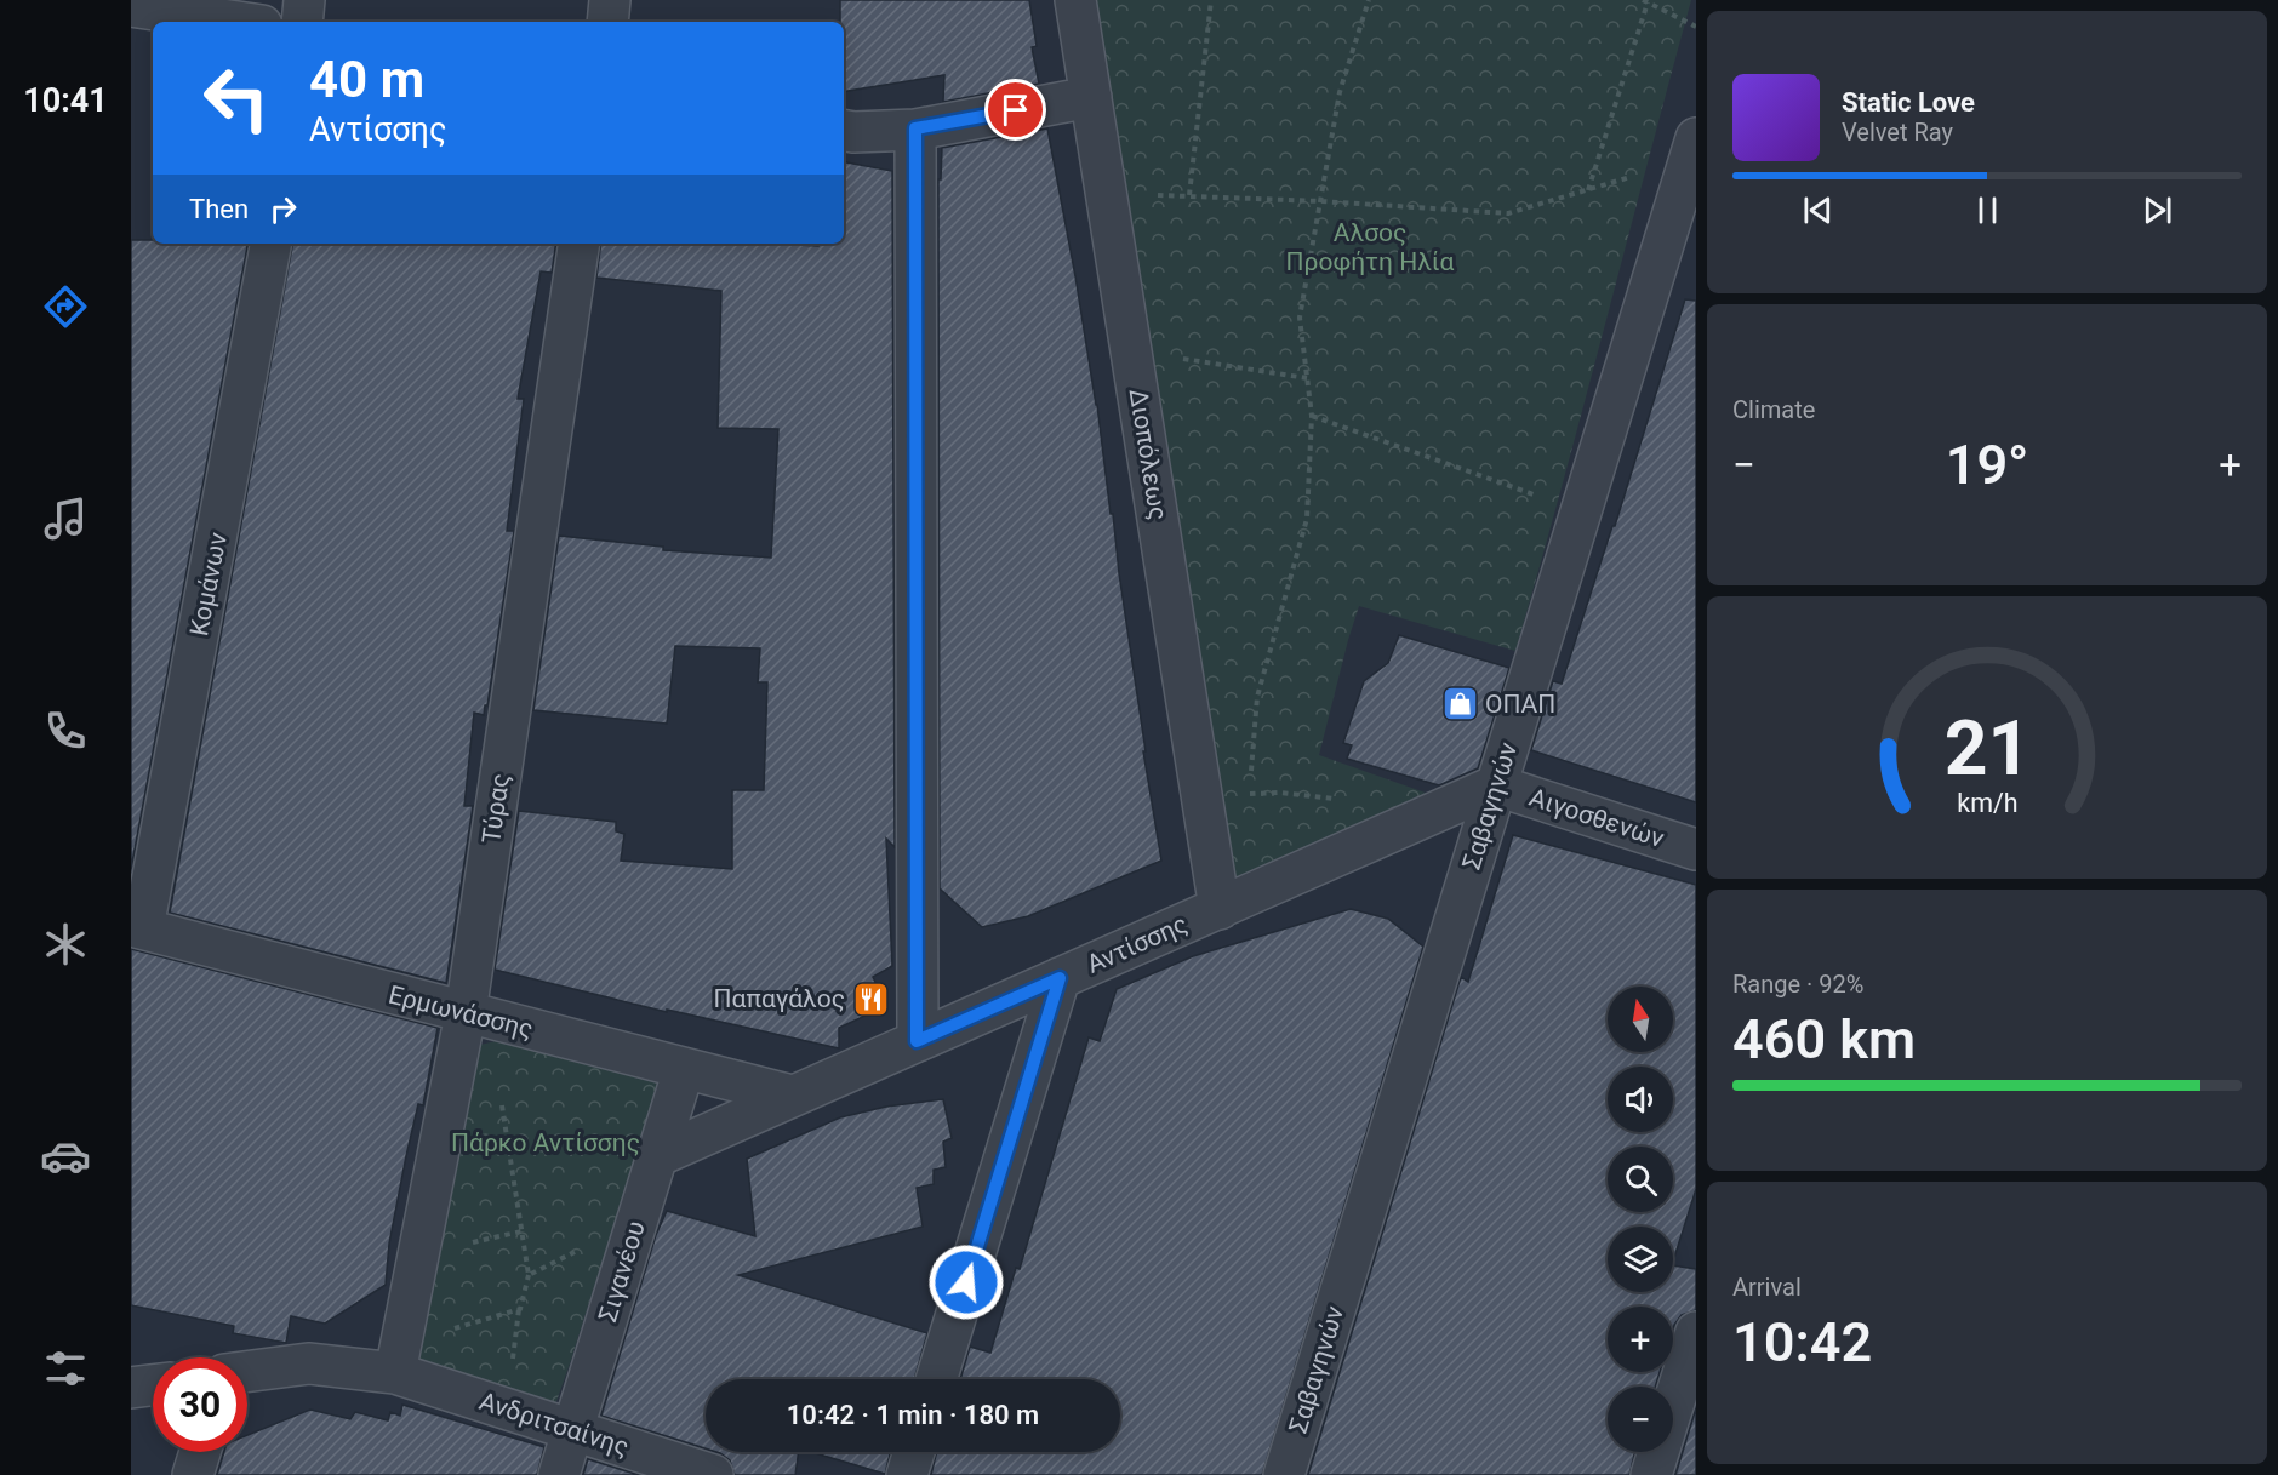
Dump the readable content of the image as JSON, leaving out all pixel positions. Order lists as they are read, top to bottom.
{
  "streets": {
    "street": [
      "Διοπόλεως",
      "Κομάνων",
      "Σαβαγηνών",
      "Τύρας",
      "Αιγοσθενών",
      "Αντίσσης",
      "Ερμωνάσσης",
      "Σιγανέου",
      "Ανδριτσαίνης"
    ]
  },
  "crossings": [
    ["Διοπόλεως", "Αντίσσης"],
    ["Κομάνων", "Ερμωνάσσης"],
    ["Σαβαγηνών", "Αιγοσθενών"],
    ["Σαβαγηνών", "Αντίσσης"],
    ["Τύρας", "Ερμωνάσσης"],
    ["Τύρας", "Ανδριτσαίνης"],
    ["Αιγοσθενών", "Αντίσσης"],
    ["Αντίσσης", "Ερμωνάσσης"],
    ["Αντίσσης", "Σιγανέου"],
    ["Ερμωνάσσης", "Σιγανέου"],
    ["Σιγανέου", "Ανδριτσαίνης"]
  ],
  "parks": ["Αλσος Προφήτη Ηλία", "Πάρκο Αντίσσης"],
  "places": {
    "shop": ["ΟΠΑΠ"],
    "restaurant": ["Παπαγάλος"]
  },
  "north": "top",
  "page": {
    "tabs": "10:41",
    "turn": ["40 m", "Αντίσσης"],
    "song": ["Static Love", "Velvet Ray"],
    "then": "Then",
    "tile": [
      "Climate",
      ["Range · 92%", "460 km"],
      ["Arrival", "10:42"]
    ],
    "heat": ["−", "19°", "+"],
    "map_buttons": ["+", "−"],
    "limit": "30",
    "trip": "10:42 · 1 min · 180 m",
    "gauge": ["21", "km/h"]
  }
}
